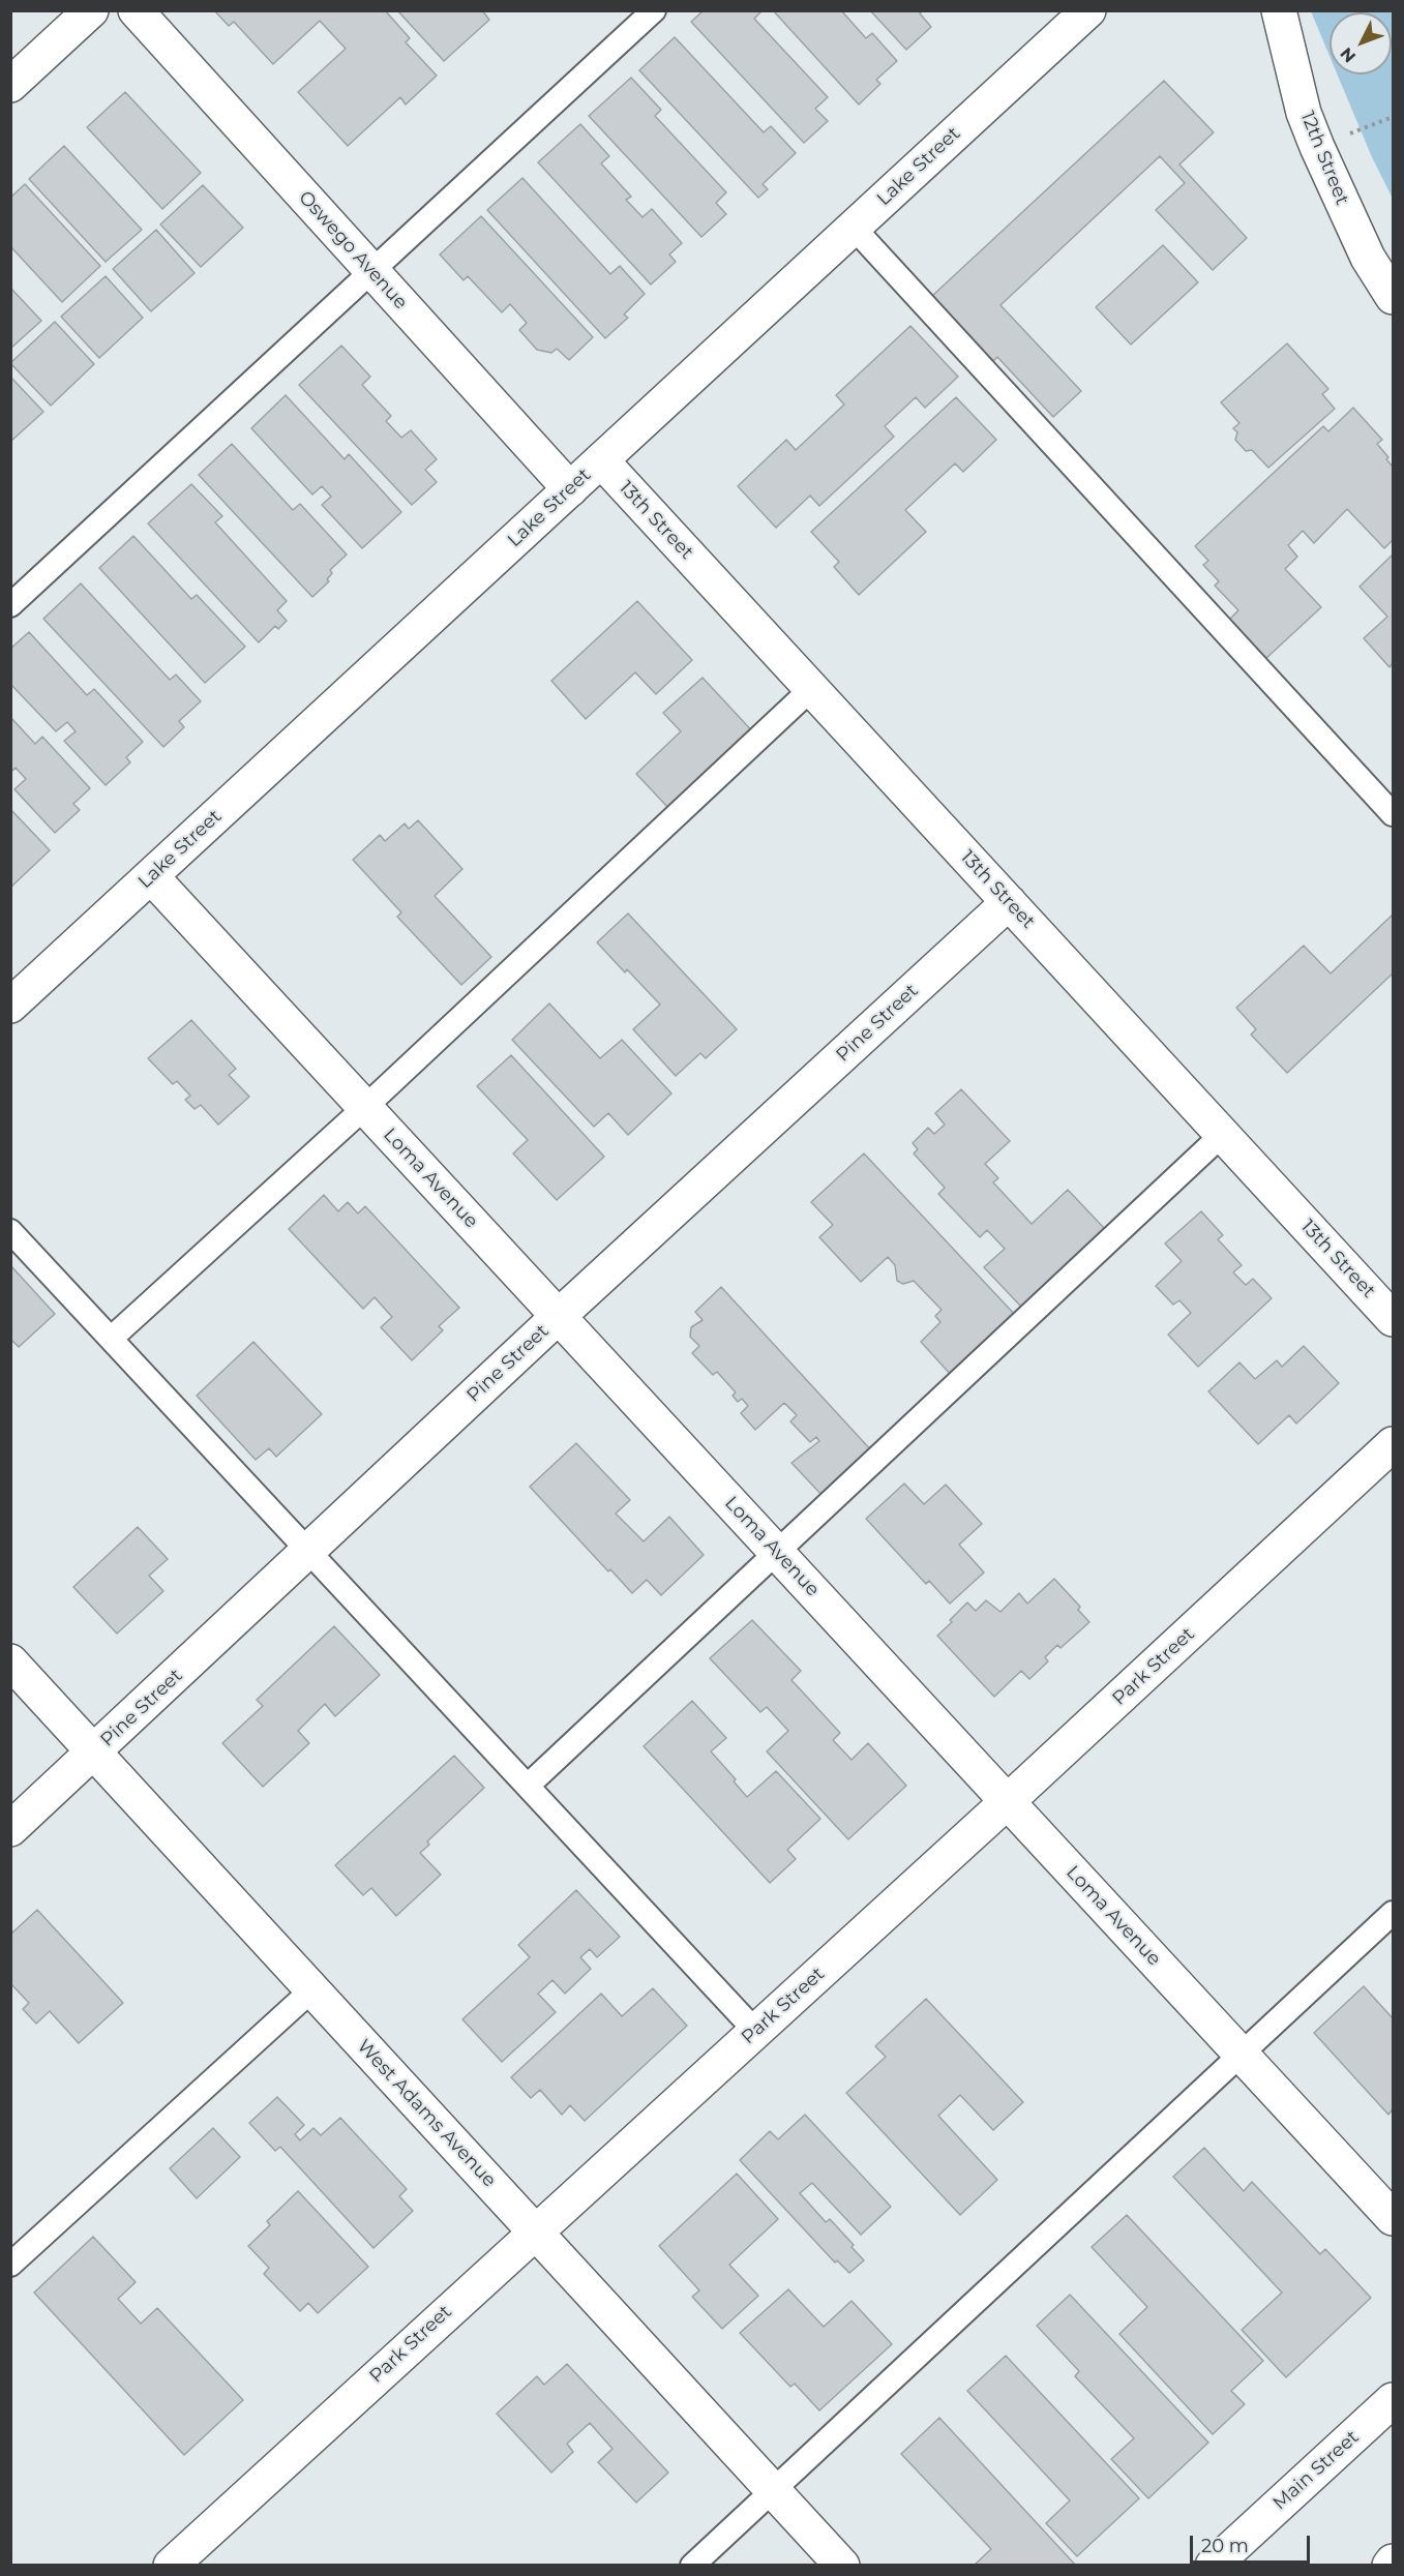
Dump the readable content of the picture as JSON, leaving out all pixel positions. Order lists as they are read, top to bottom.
{
  "streets": {
    "street": [
      "12th Street",
      "Lake Street",
      "Oswego Avenue",
      "13th Street",
      "Pine Street",
      "Loma Avenue",
      "Park Street",
      "West Adams Avenue",
      "Main Street"
    ]
  },
  "crossings": [
    ["Lake Street", "Oswego Avenue"],
    ["Lake Street", "13th Street"],
    ["Lake Street", "Loma Avenue"],
    ["13th Street", "Pine Street"],
    ["Pine Street", "Loma Avenue"],
    ["Pine Street", "West Adams Avenue"],
    ["Loma Avenue", "Park Street"],
    ["Park Street", "West Adams Avenue"]
  ],
  "scale_bar": "20 m",
  "north": "bottom left"
}
